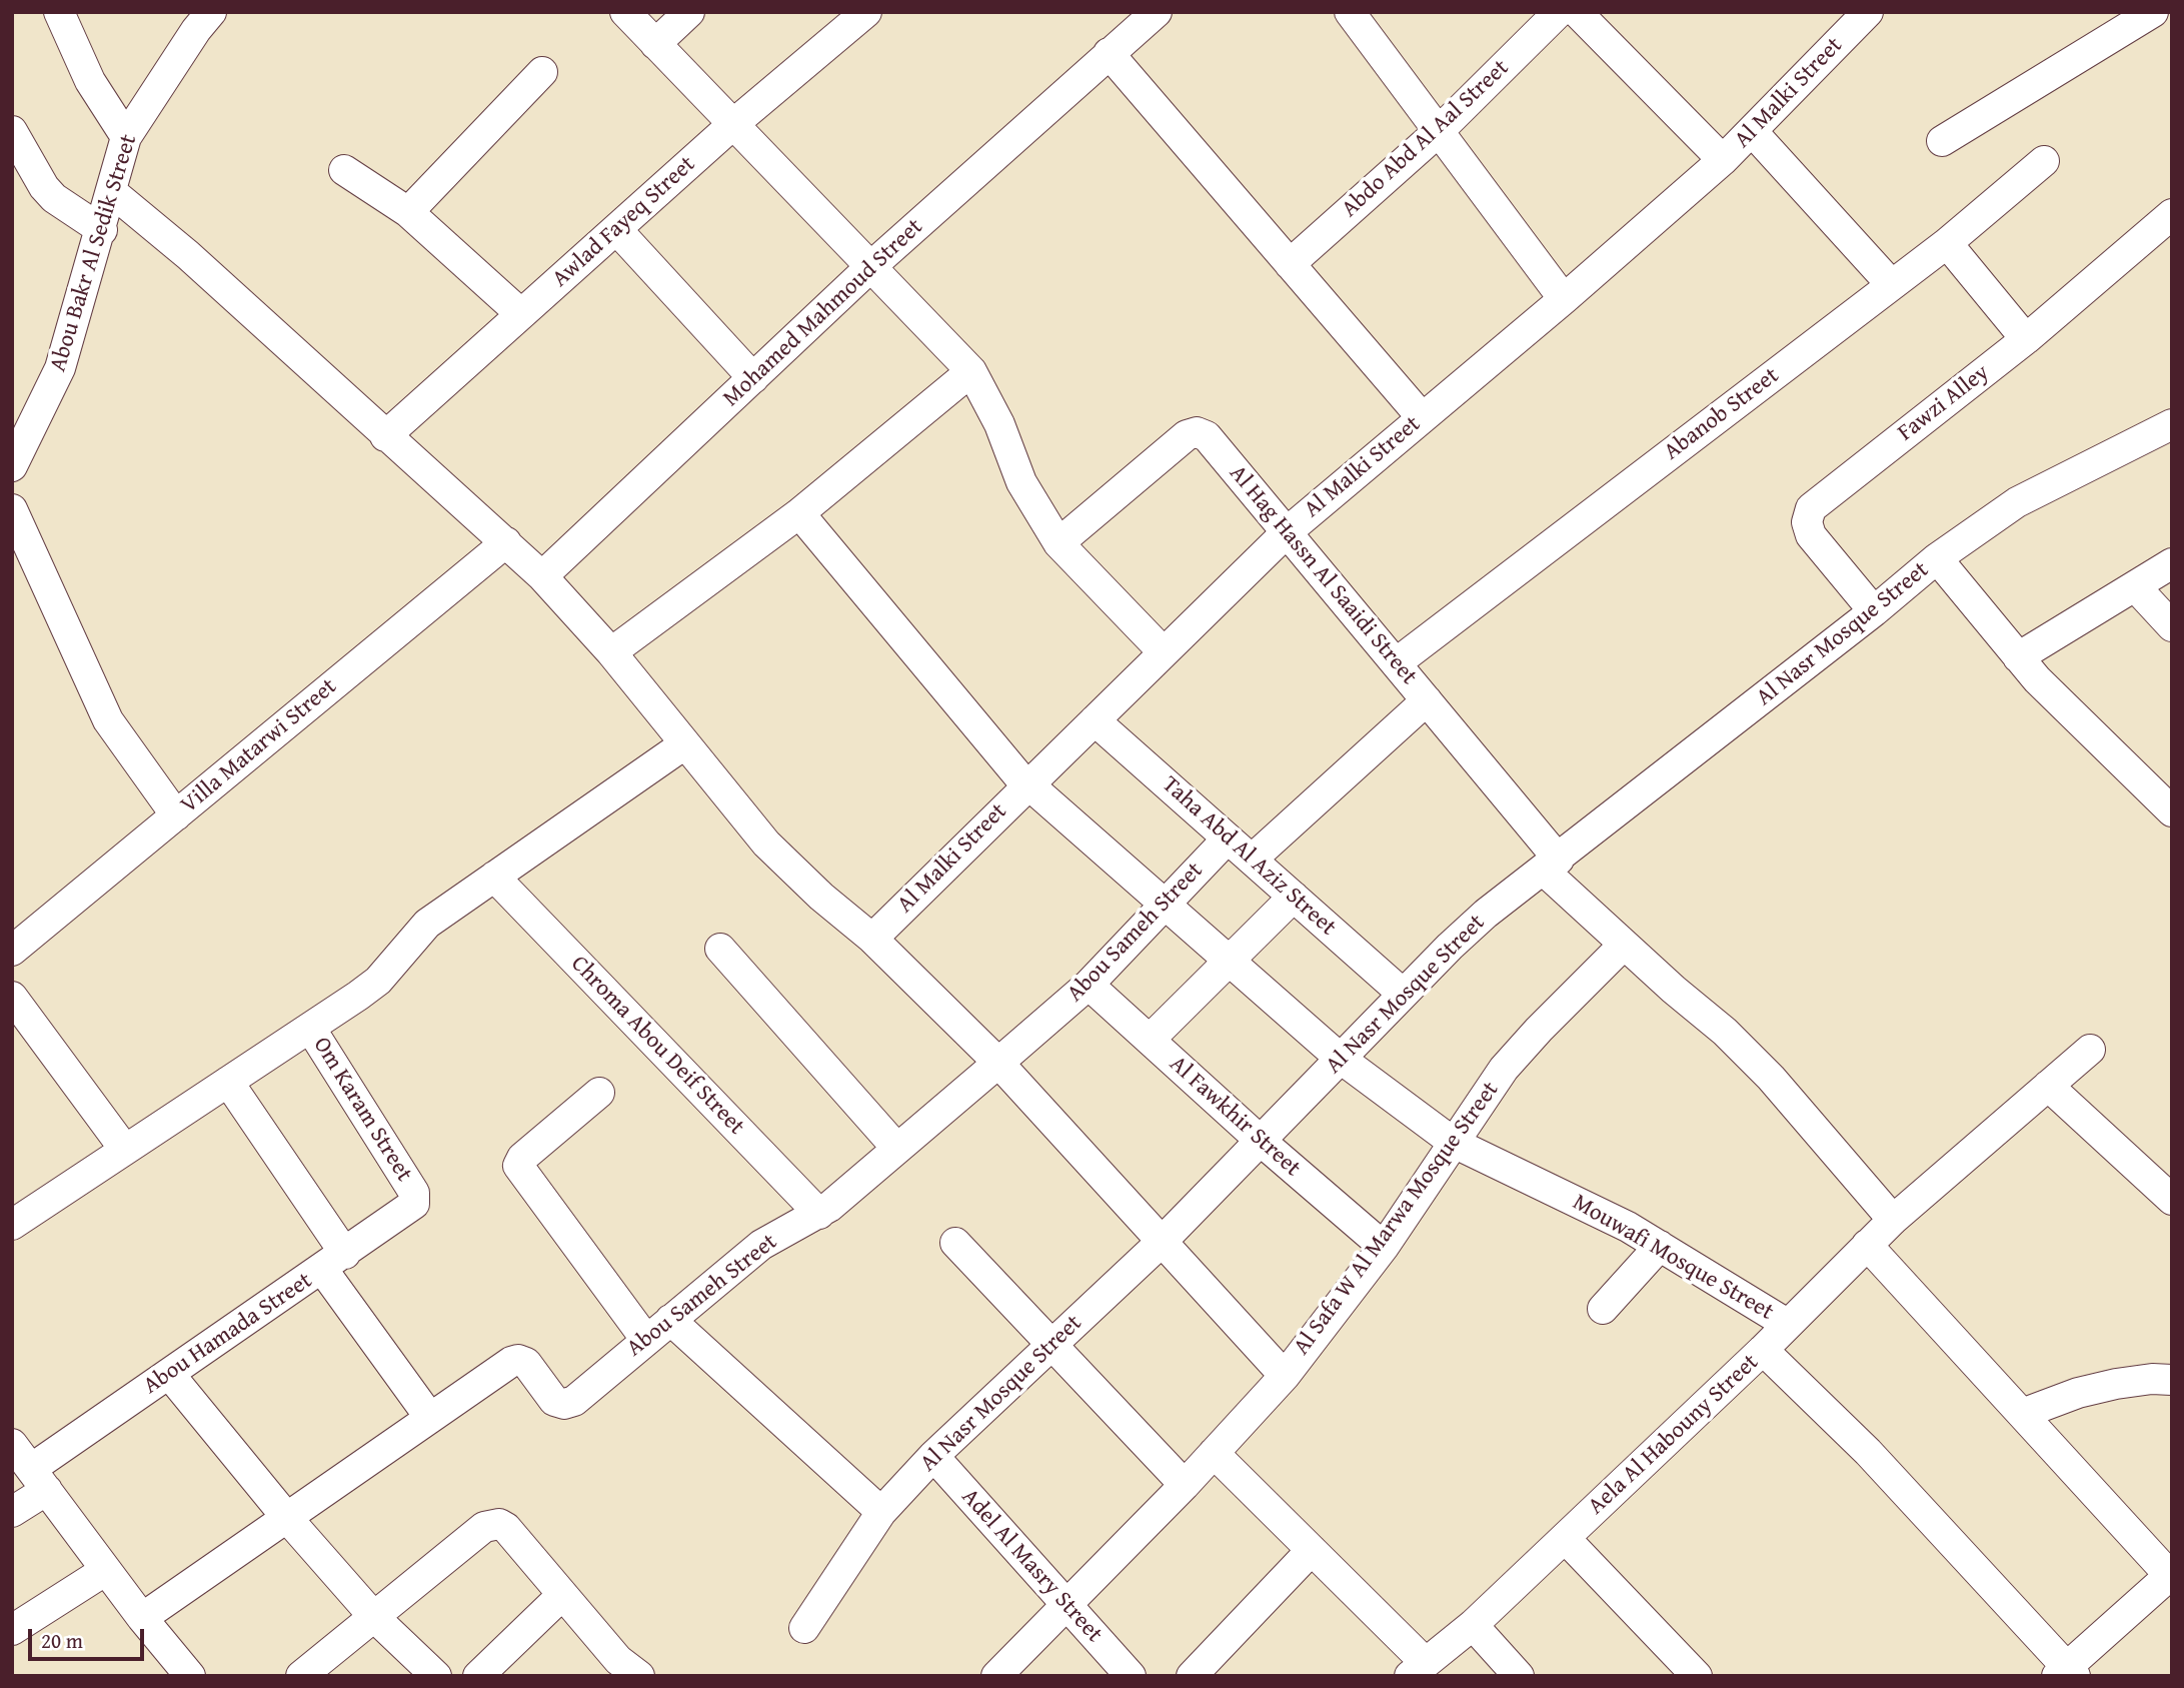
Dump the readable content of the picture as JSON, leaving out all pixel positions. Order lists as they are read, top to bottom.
{
  "streets": {
    "street": [
      "Al Malki Street",
      "Abdo Abd Al Aal Street",
      "Awlad Fayeq Street",
      "Abou Bakr Al Sedik Street",
      "Mohamed Mahmoud Street",
      "Fawzi Alley",
      "Abanob Street",
      "Al Hag Hassn Al Saaidi Street",
      "Al Nasr Mosque Street",
      "Villa Matarwi Street",
      "Taha Abd Al Aziz Street",
      "Abou Sameh Street",
      "Chroma Abou Deif Street",
      "Om Karam Street",
      "Al Fawkhir Street",
      "Al Safa W Al Marwa Mosque Street",
      "Mouwafi Mosque Street",
      "Abou Hamada Street",
      "Aela Al Habouny Street",
      "Adel Al Masry Street"
    ]
  },
  "crossings": [
    ["Al Malki Street", "Al Hag Hassn Al Saaidi Street"],
    ["Al Malki Street", "Taha Abd Al Aziz Street"],
    ["Al Malki Street", "Mouwafi Mosque Street"],
    ["Fawzi Alley", "Al Nasr Mosque Street"],
    ["Abanob Street", "Al Hag Hassn Al Saaidi Street"],
    ["Al Hag Hassn Al Saaidi Street", "Al Nasr Mosque Street"],
    ["Al Hag Hassn Al Saaidi Street", "Al Safa W Al Marwa Mosque Street"],
    ["Al Hag Hassn Al Saaidi Street", "Aela Al Habouny Street"],
    ["Al Nasr Mosque Street", "Taha Abd Al Aziz Street"],
    ["Al Nasr Mosque Street", "Al Fawkhir Street"],
    ["Al Nasr Mosque Street", "Mouwafi Mosque Street"],
    ["Al Nasr Mosque Street", "Adel Al Masry Street"],
    ["Taha Abd Al Aziz Street", "Abou Sameh Street"],
    ["Abou Sameh Street", "Chroma Abou Deif Street"],
    ["Abou Sameh Street", "Al Fawkhir Street"],
    ["Abou Sameh Street", "Mouwafi Mosque Street"],
    ["Om Karam Street", "Abou Hamada Street"],
    ["Al Fawkhir Street", "Al Safa W Al Marwa Mosque Street"],
    ["Al Safa W Al Marwa Mosque Street", "Mouwafi Mosque Street"],
    ["Al Safa W Al Marwa Mosque Street", "Adel Al Masry Street"],
    ["Mouwafi Mosque Street", "Aela Al Habouny Street"]
  ],
  "scale_bar": "20 m"
}
